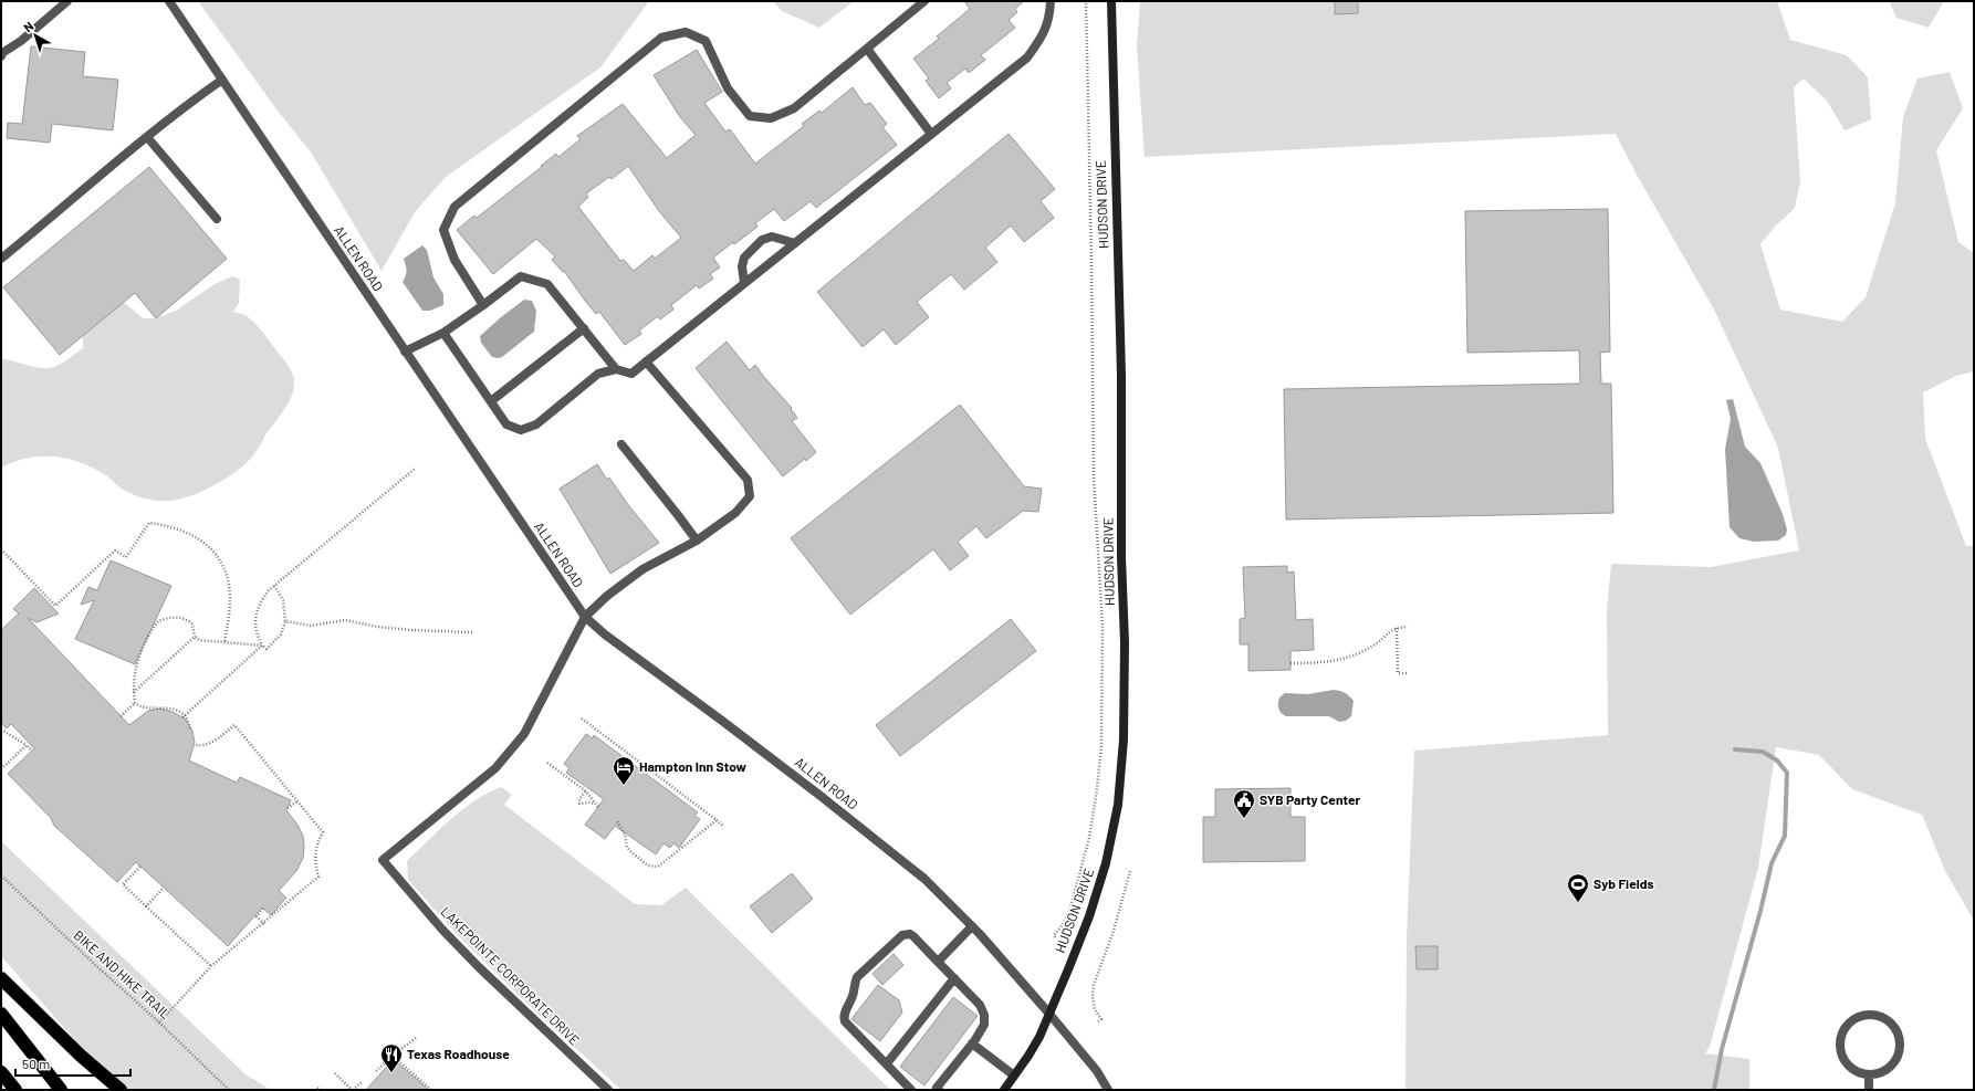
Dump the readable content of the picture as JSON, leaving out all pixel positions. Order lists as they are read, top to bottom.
{
  "streets": {
    "main road": ["HUDSON DRIVE"],
    "street": ["ALLEN ROAD", "LAKEPOINTE CORPORATE DRIVE"],
    "path": ["BIKE AND HIKE TRAIL"]
  },
  "crossings": [
    ["HUDSON DRIVE", "ALLEN ROAD"],
    ["ALLEN ROAD", "LAKEPOINTE CORPORATE DRIVE"]
  ],
  "places": {
    "hotel": ["Hampton Inn Stow"],
    "public building": ["SYB Party Center"],
    "sports": ["Syb Fields"],
    "restaurant": ["Texas Roadhouse"]
  },
  "scale_bar": "50 m",
  "north": "top left"
}
